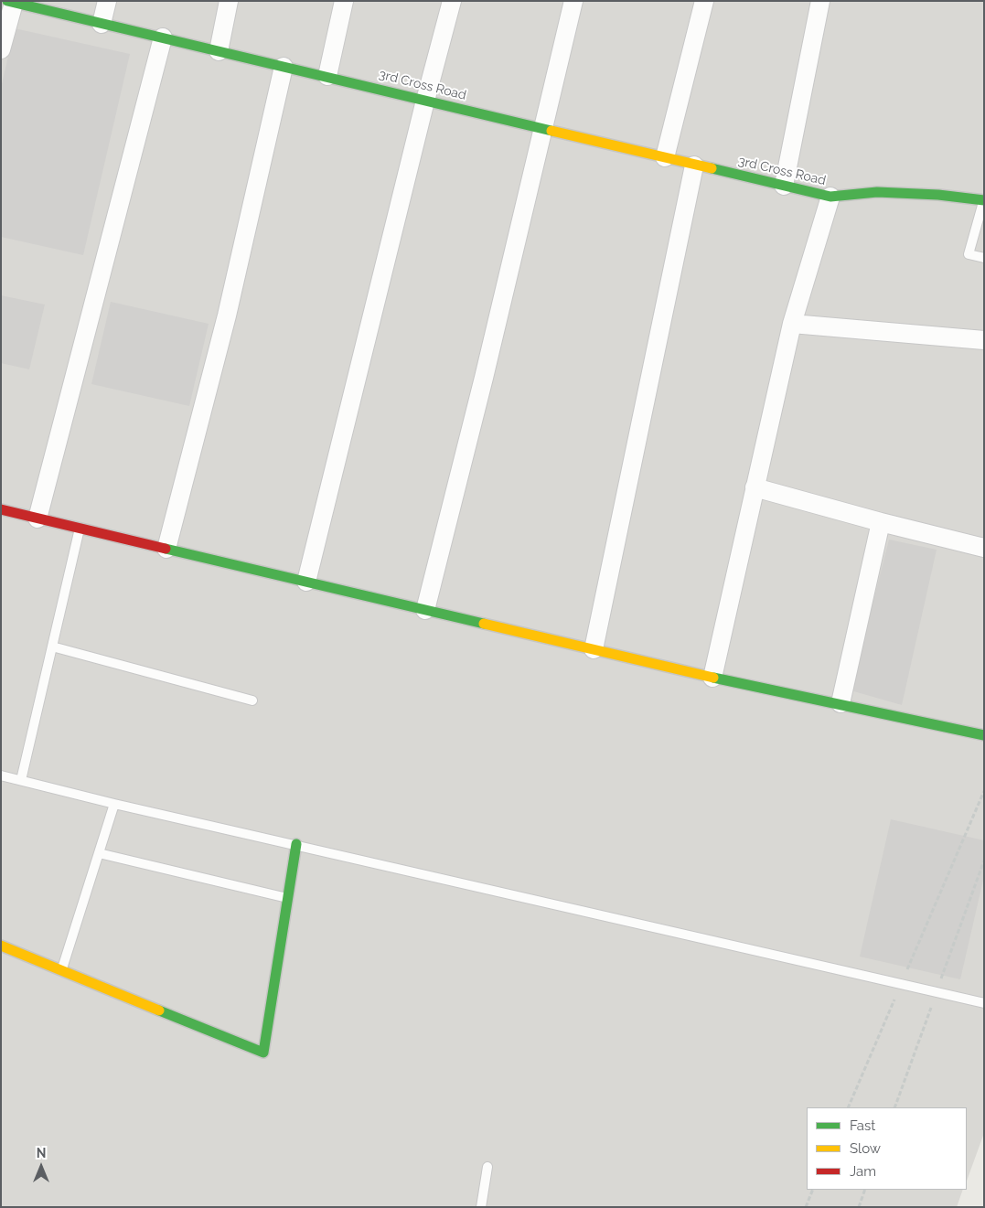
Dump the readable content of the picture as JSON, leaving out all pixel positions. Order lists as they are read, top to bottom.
{
  "streets": {
    "street": ["3rd Cross Road"]
  },
  "legend": ["Fast", "Slow", "Jam"],
  "north": "top"
}
